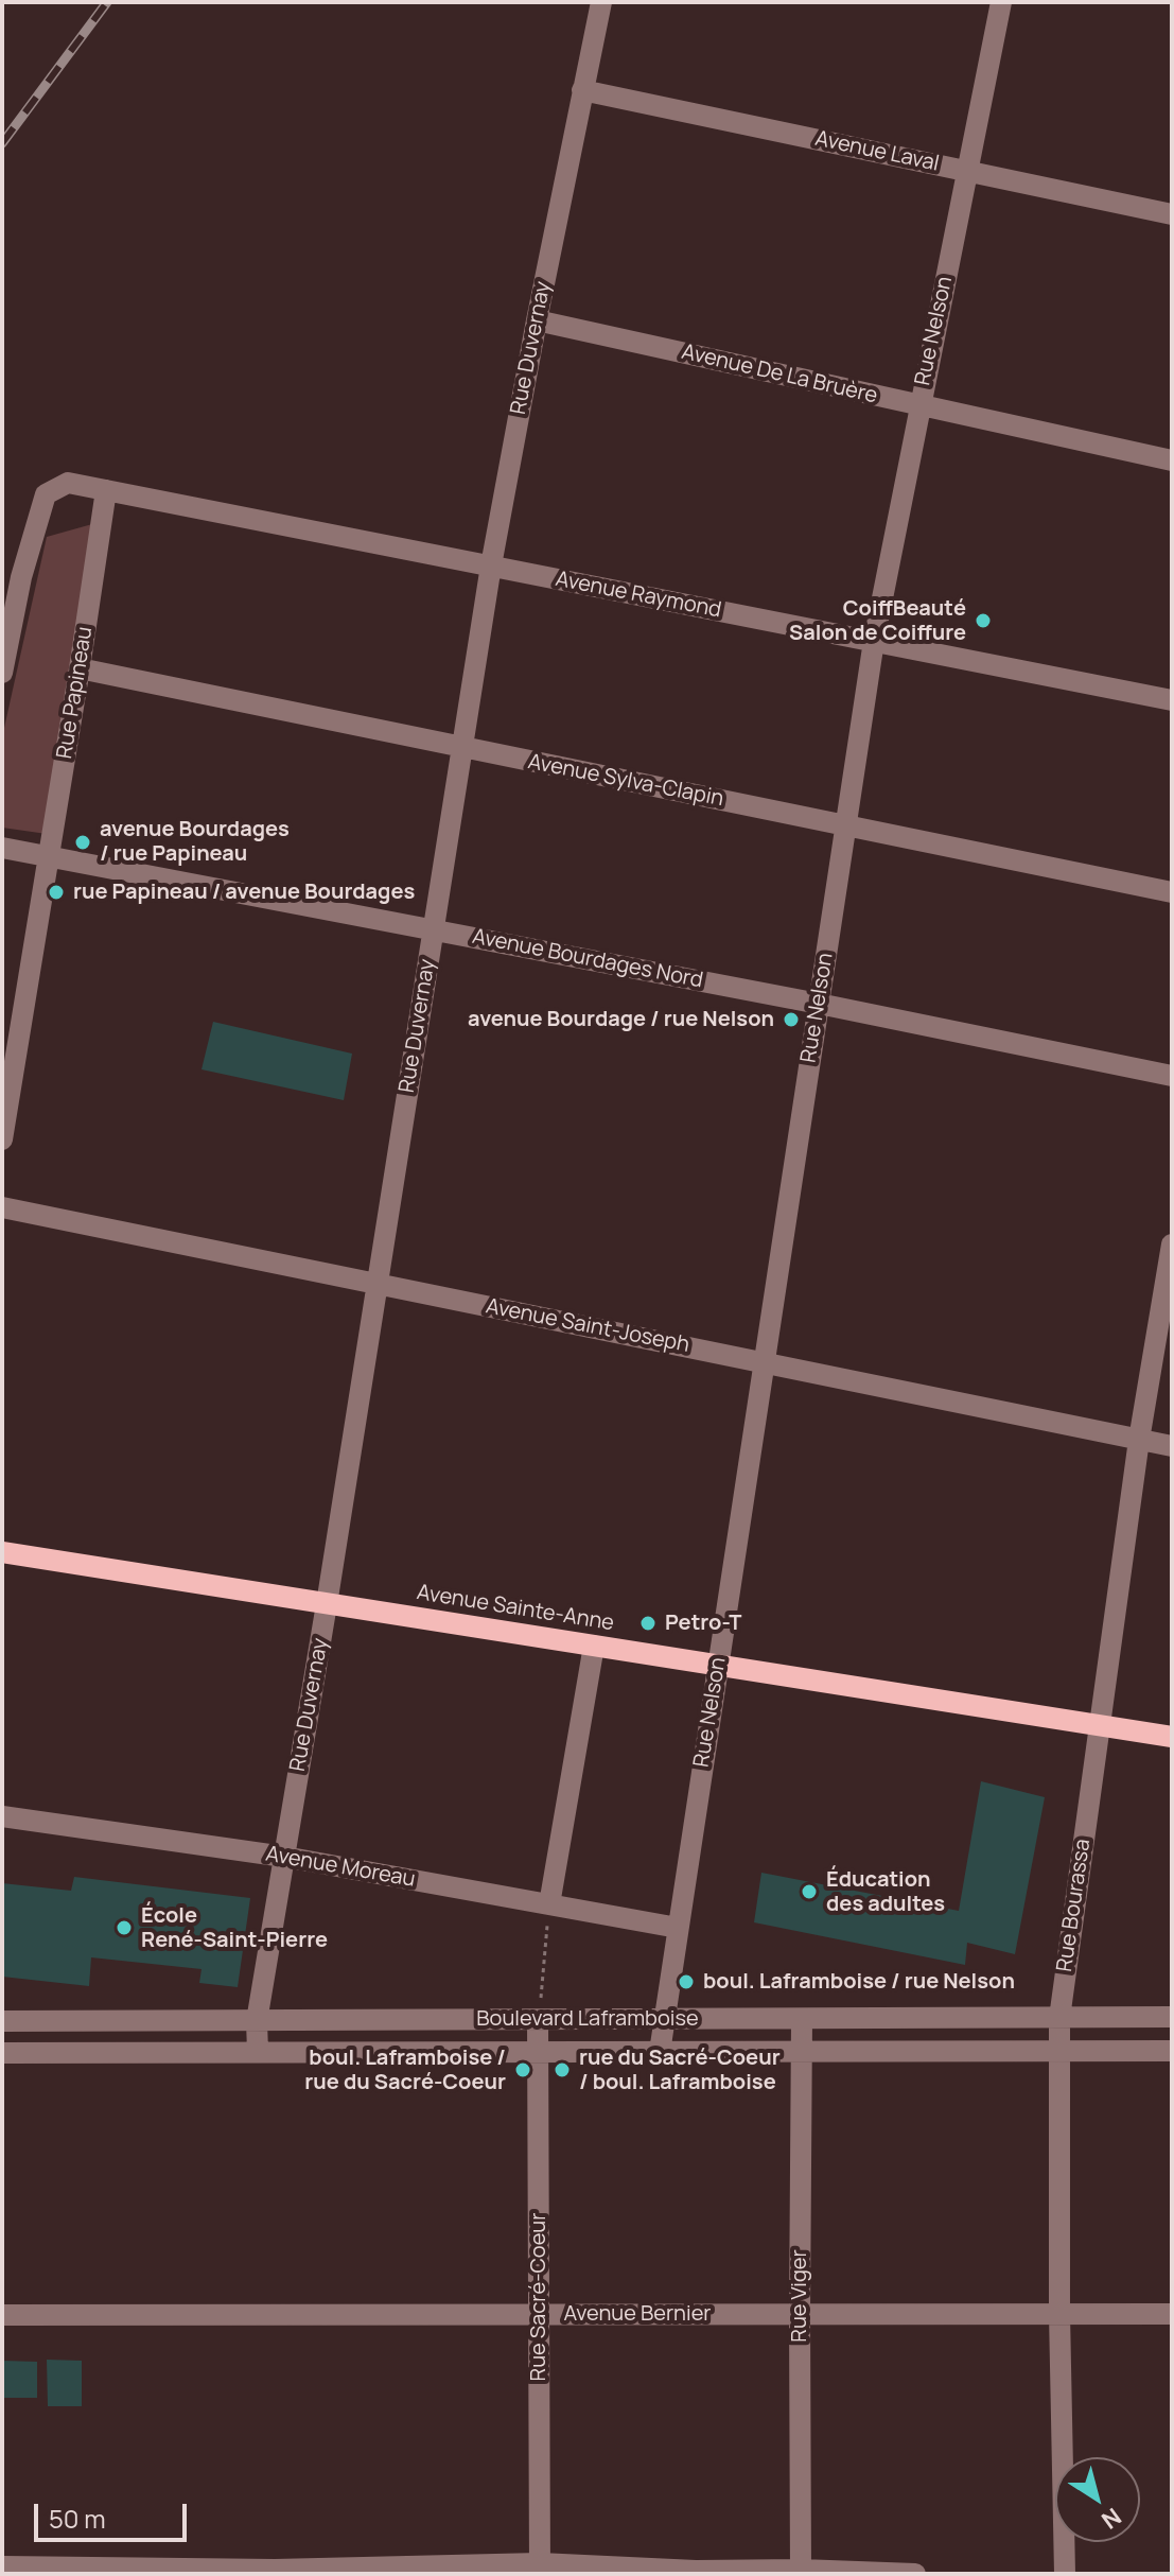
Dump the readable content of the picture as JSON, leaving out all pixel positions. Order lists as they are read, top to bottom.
{
  "streets": {
    "main road": ["Avenue Sainte-Anne"],
    "street": [
      "Avenue Laval",
      "Rue Nelson",
      "Rue Duvernay",
      "Avenue De La Bruère",
      "Avenue Raymond",
      "Rue Papineau",
      "Avenue Sylva-Clapin",
      "Avenue Bourdages Nord",
      "Avenue Saint-Joseph",
      "Avenue Moreau",
      "Rue Bourassa",
      "Boulevard Laframboise",
      "Rue Viger",
      "Rue Sacré-Coeur",
      "Avenue Bernier"
    ]
  },
  "crossings": [
    ["Avenue Laval", "Rue Nelson"],
    ["Avenue Laval", "Rue Duvernay"],
    ["Rue Nelson", "Avenue De La Bruère"],
    ["Rue Nelson", "Avenue Raymond"],
    ["Rue Nelson", "Avenue Sylva-Clapin"],
    ["Rue Nelson", "Avenue Bourdages Nord"],
    ["Rue Nelson", "Avenue Saint-Joseph"],
    ["Rue Nelson", "Avenue Sainte-Anne"],
    ["Rue Nelson", "Avenue Moreau"],
    ["Rue Nelson", "Boulevard Laframboise"],
    ["Rue Duvernay", "Avenue De La Bruère"],
    ["Rue Duvernay", "Avenue Raymond"],
    ["Rue Duvernay", "Avenue Sylva-Clapin"],
    ["Rue Duvernay", "Avenue Bourdages Nord"],
    ["Rue Duvernay", "Avenue Saint-Joseph"],
    ["Rue Duvernay", "Avenue Sainte-Anne"],
    ["Rue Duvernay", "Avenue Moreau"],
    ["Rue Duvernay", "Boulevard Laframboise"],
    ["Avenue Raymond", "Rue Papineau"],
    ["Rue Papineau", "Avenue Sylva-Clapin"],
    ["Rue Papineau", "Avenue Bourdages Nord"],
    ["Avenue Saint-Joseph", "Rue Bourassa"],
    ["Avenue Sainte-Anne", "Rue Bourassa"],
    ["Rue Bourassa", "Boulevard Laframboise"],
    ["Rue Bourassa", "Avenue Bernier"],
    ["Boulevard Laframboise", "Rue Viger"],
    ["Boulevard Laframboise", "Rue Sacré-Coeur"],
    ["Rue Viger", "Avenue Bernier"],
    ["Rue Sacré-Coeur", "Avenue Bernier"]
  ],
  "places": [
    "CoiffBeauté Salon de Coiffure",
    "avenue Bourdages / rue Papineau",
    "rue Papineau / avenue Bourdages",
    "avenue Bourdage / rue Nelson",
    "Petro-T",
    "Éducation des adultes",
    "École René-Saint-Pierre",
    "boul. Laframboise / rue Nelson",
    "boul. Laframboise / rue du Sacré-Coeur",
    "rue du Sacré-Coeur / boul. Laframboise"
  ],
  "scale_bar": "50 m",
  "north": "bottom right"
}
